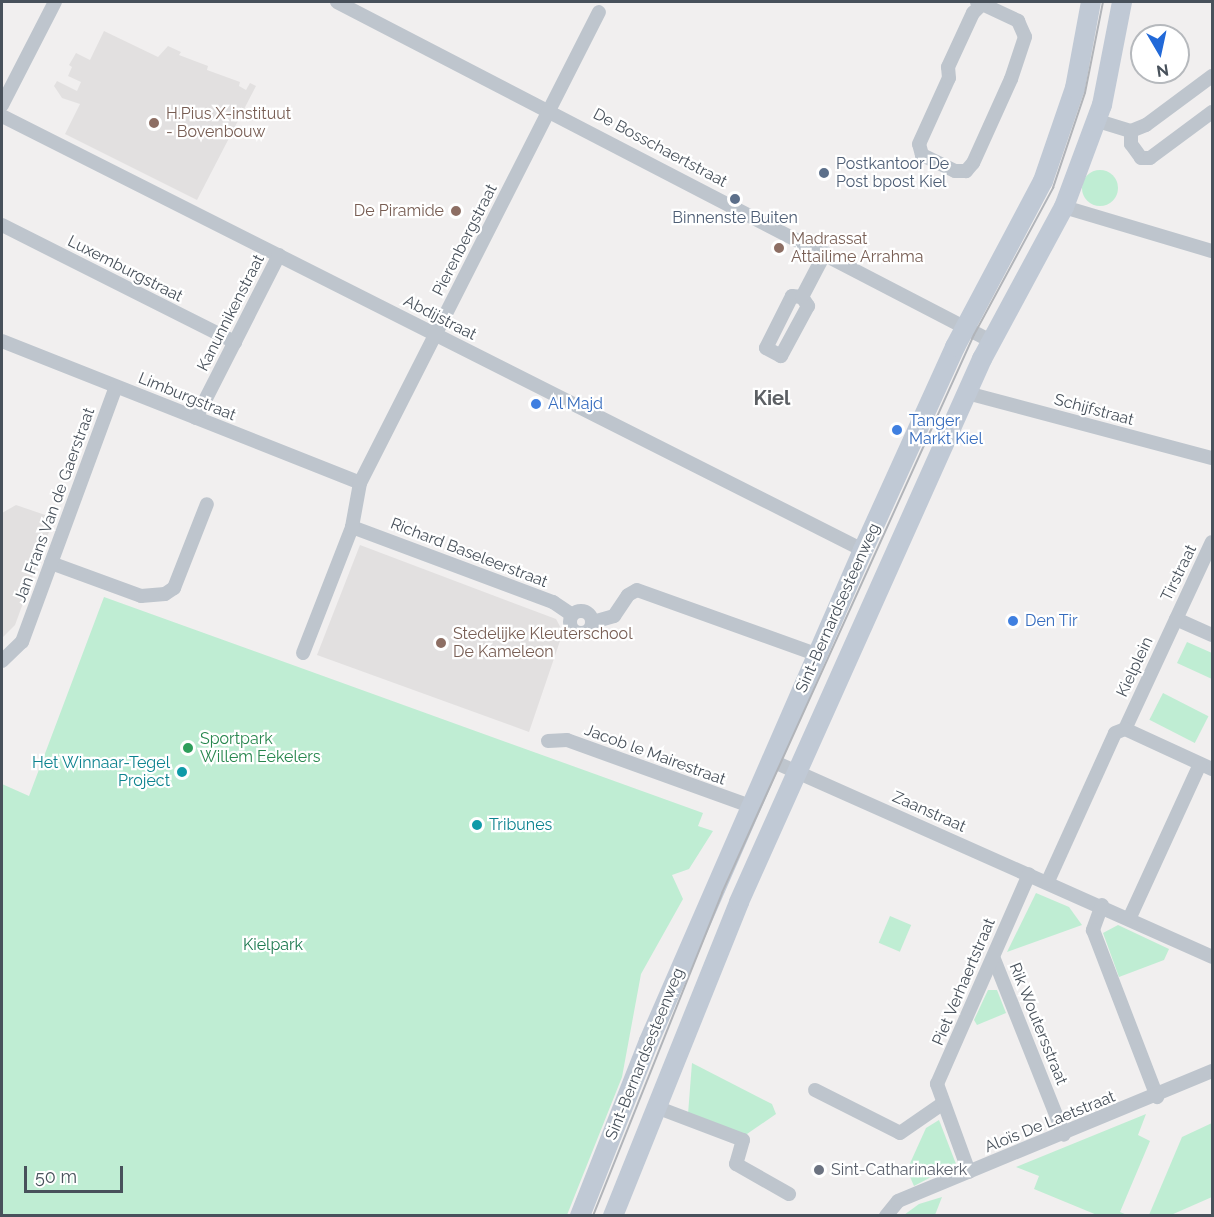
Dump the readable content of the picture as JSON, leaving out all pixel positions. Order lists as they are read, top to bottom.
{
  "streets": {
    "street": [
      "De Bosschaertstraat",
      "Pierenbergstraat",
      "Luxemburgstraat",
      "Kanunnikenstraat",
      "Abdijstraat",
      "Limburgstraat",
      "Schijfstraat",
      "Jan Frans Van de Gaerstraat",
      "Richard Baseleerstraat",
      "Tirstraat",
      "Sint-Bernardsesteenweg",
      "Kielplein",
      "Jacob le Mairestraat",
      "Zaanstraat",
      "Piet Verhaertstraat",
      "Rik Woutersstraat",
      "Aloïs De Laetstraat"
    ]
  },
  "crossings": [
    ["De Bosschaertstraat", "Pierenbergstraat"],
    ["De Bosschaertstraat", "Sint-Bernardsesteenweg"],
    ["Pierenbergstraat", "Abdijstraat"],
    ["Pierenbergstraat", "Limburgstraat"],
    ["Pierenbergstraat", "Richard Baseleerstraat"],
    ["Luxemburgstraat", "Kanunnikenstraat"],
    ["Kanunnikenstraat", "Abdijstraat"],
    ["Kanunnikenstraat", "Limburgstraat"],
    ["Abdijstraat", "Sint-Bernardsesteenweg"],
    ["Limburgstraat", "Jan Frans Van de Gaerstraat"],
    ["Schijfstraat", "Sint-Bernardsesteenweg"],
    ["Richard Baseleerstraat", "Sint-Bernardsesteenweg"],
    ["Tirstraat", "Kielplein"],
    ["Sint-Bernardsesteenweg", "Jacob le Mairestraat"],
    ["Sint-Bernardsesteenweg", "Zaanstraat"],
    ["Kielplein", "Zaanstraat"],
    ["Zaanstraat", "Piet Verhaertstraat"],
    ["Piet Verhaertstraat", "Rik Woutersstraat"],
    ["Piet Verhaertstraat", "Aloïs De Laetstraat"],
    ["Rik Woutersstraat", "Aloïs De Laetstraat"]
  ],
  "districts": ["Kiel"],
  "parks": ["Kielpark"],
  "places": [
    "H.Pius X-instituut - Bovenbouw",
    "Postkantoor De Post bpost Kiel",
    "Binnenste Buiten",
    "De Piramide",
    "Madrassat Attailime Arrahma",
    "Al Majd",
    "Tanger Markt Kiel",
    "Den Tir",
    "Stedelijke Kleuterschool De Kameleon",
    "Sportpark Willem Eekelers",
    "Het Winnaar-Tegel Project",
    "Tribunes",
    "Sint-Catharinakerk"
  ],
  "scale_bar": "50 m",
  "north": "bottom"
}
